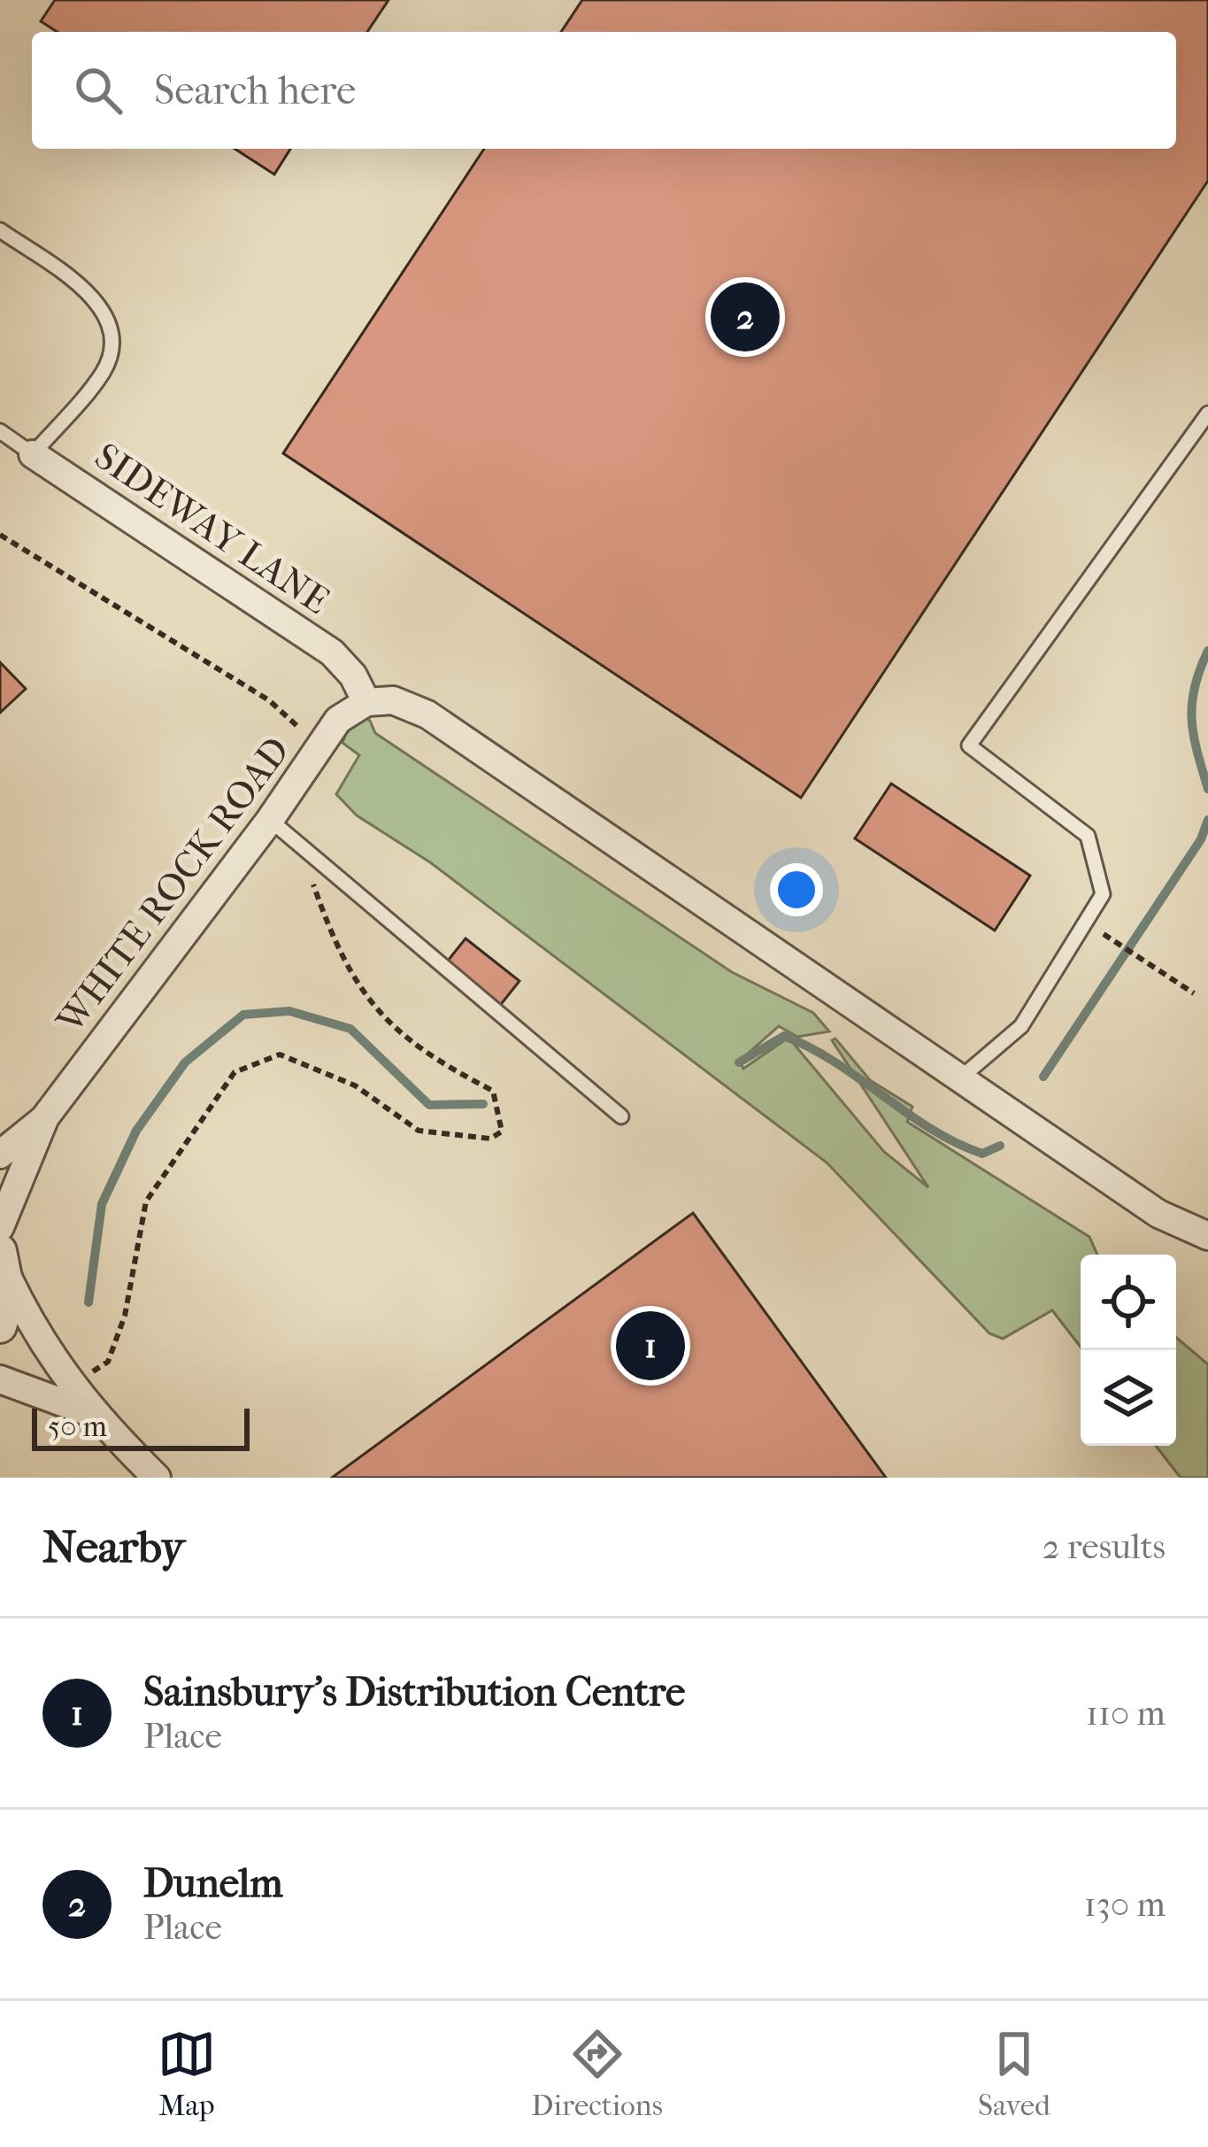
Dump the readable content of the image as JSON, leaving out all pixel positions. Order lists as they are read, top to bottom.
{
  "streets": {
    "street": ["SIDEWAY LANE", "WHITE ROCK ROAD"]
  },
  "crossings": [
    ["SIDEWAY LANE", "WHITE ROCK ROAD"]
  ],
  "scale_bar": "50 m",
  "page": {
    "search": "Search here",
    "pins": ["2", "1"],
    "scale": "50 m",
    "heading": ["Nearby", "2 results"],
    "list": [
      {
        "mark": "1",
        "name": "Sainsbury's Distribution Centre",
        "note": "Place",
        "value": "110 m"
      },
      {
        "mark": "2",
        "name": "Dunelm",
        "note": "Place",
        "value": "130 m"
      }
    ],
    "nav": ["Map", "Directions", "Saved"]
  }
}
